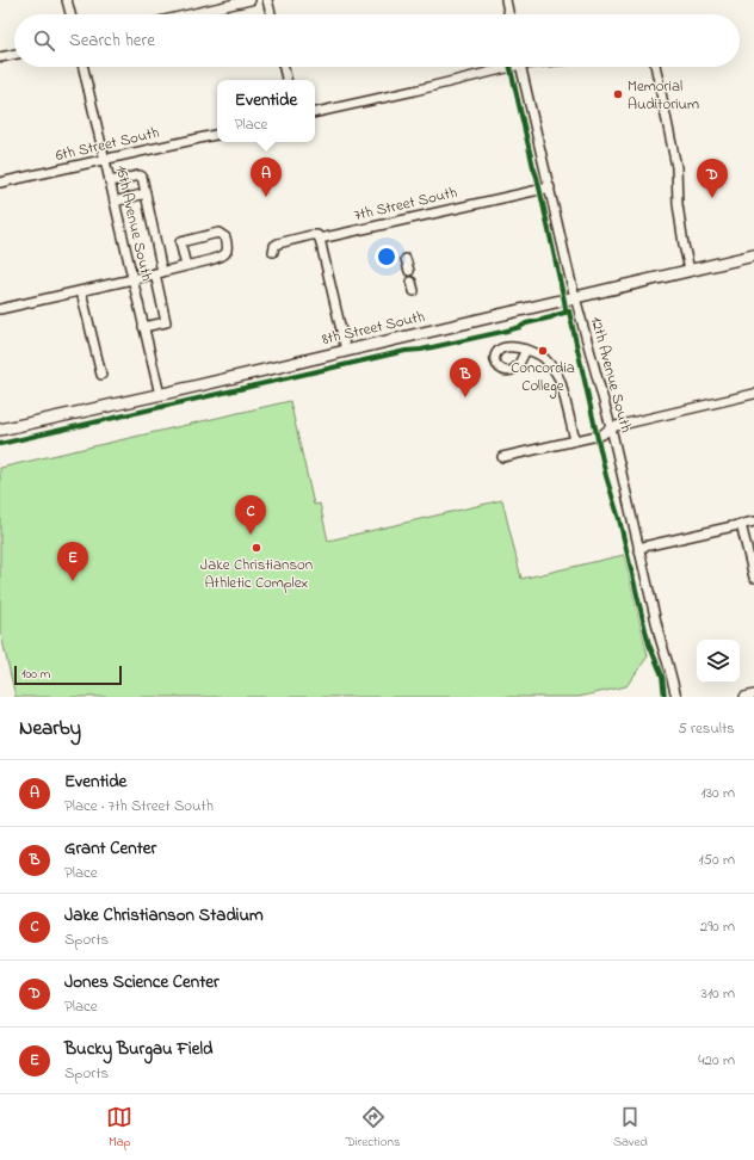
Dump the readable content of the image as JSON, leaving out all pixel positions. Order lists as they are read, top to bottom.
{
  "streets": {
    "main road": ["8th Street South"],
    "street": [
      "6th Street South",
      "7th Street South",
      "16th Avenue South",
      "12th Avenue South"
    ]
  },
  "crossings": [
    ["6th Street South", "16th Avenue South"],
    ["7th Street South", "12th Avenue South"],
    ["16th Avenue South", "8th Street South"],
    ["8th Street South", "12th Avenue South"]
  ],
  "places": ["Memorial Auditorium", "Concordia College", "Jake Christianson Athletic Complex"],
  "scale_bar": "100 m",
  "page": {
    "search": "Search here",
    "popup": ["Eventide", "Place"],
    "pins": [
      "A",
      "D",
      "B",
      "C",
      "E"
    ],
    "scale": "100 m",
    "heading": ["Nearby", "5 results"],
    "list": [
      {
        "mark": "A",
        "name": "Eventide",
        "note": "Place · 7th Street South",
        "value": "130 m"
      },
      {
        "mark": "B",
        "name": "Grant Center",
        "note": "Place",
        "value": "150 m"
      },
      {
        "mark": "C",
        "name": "Jake Christianson Stadium",
        "note": "Sports",
        "value": "290 m"
      },
      {
        "mark": "D",
        "name": "Jones Science Center",
        "note": "Place",
        "value": "310 m"
      },
      {
        "mark": "E",
        "name": "Bucky Burgau Field",
        "note": "Sports",
        "value": "420 m"
      }
    ],
    "nav": ["Map", "Directions", "Saved"]
  }
}
